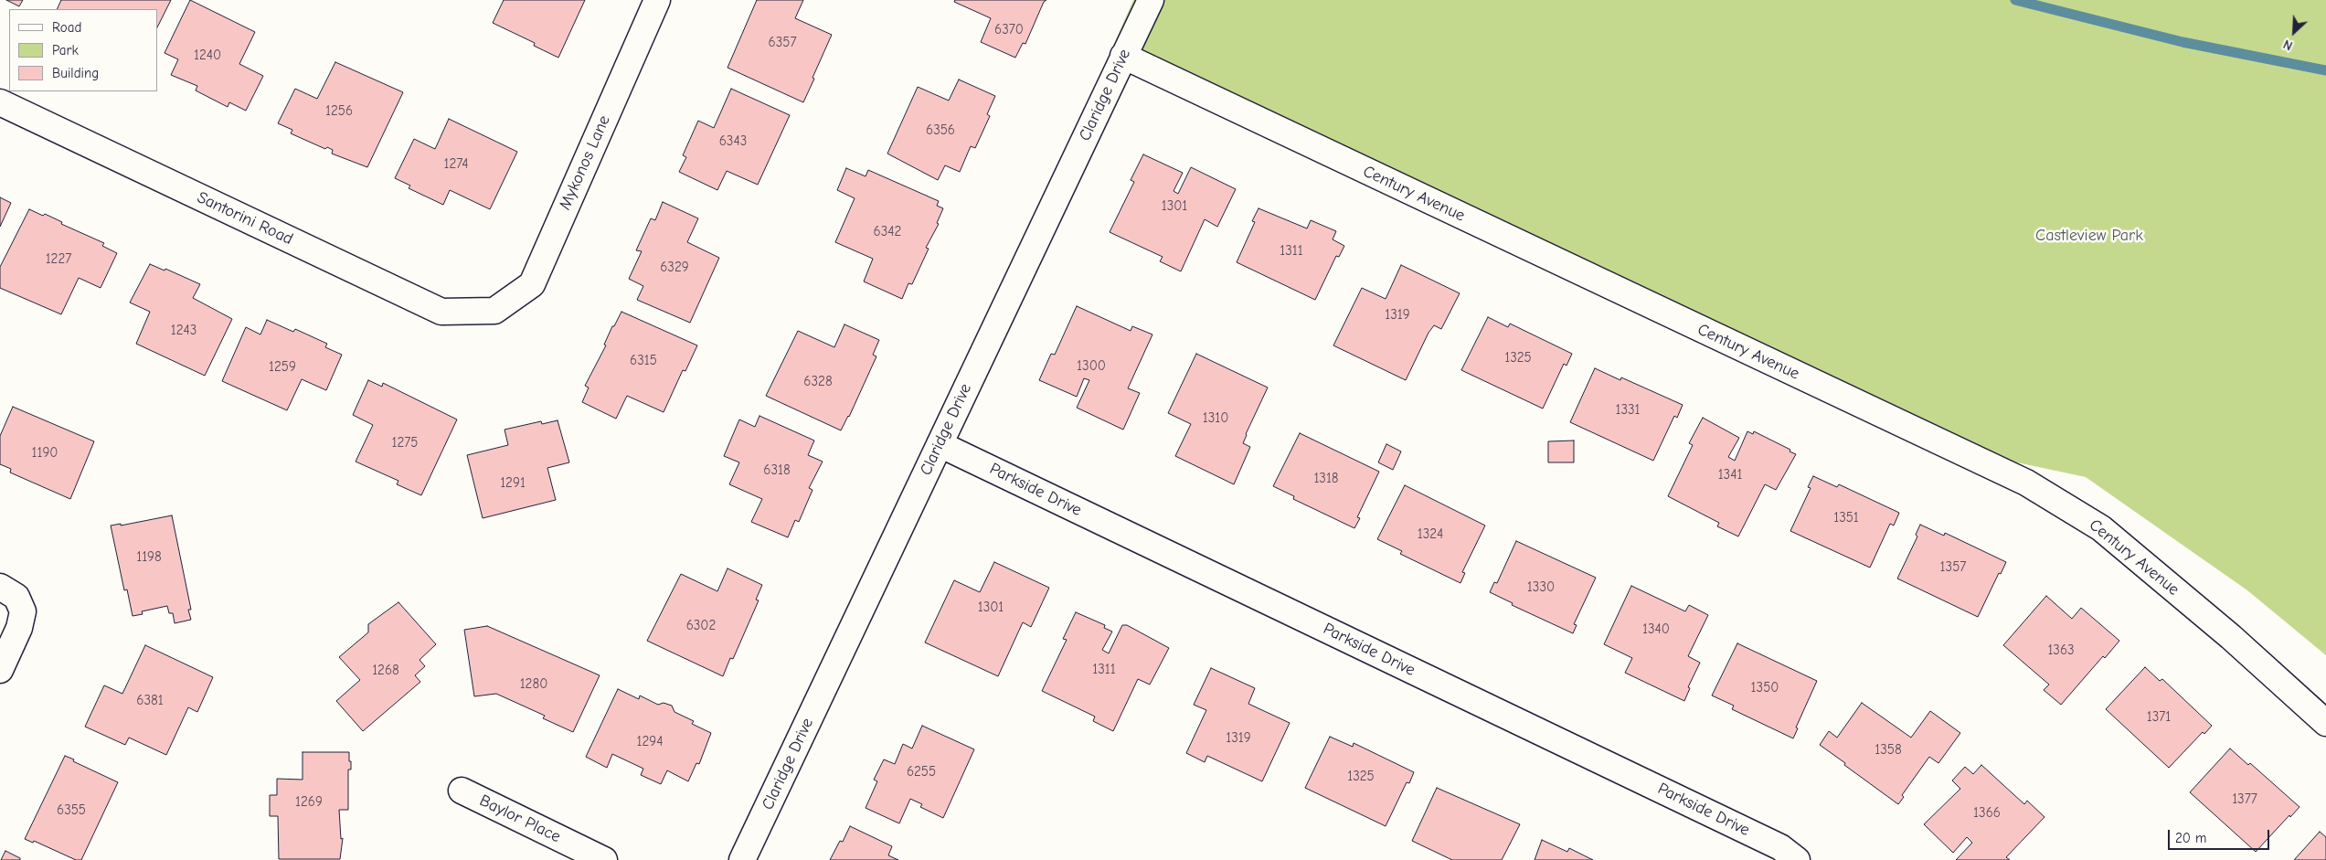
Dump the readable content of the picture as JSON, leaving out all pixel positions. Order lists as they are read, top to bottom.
{
  "streets": {
    "street": [
      "Claridge Drive",
      "Mykonos Lane",
      "Century Avenue",
      "Santorini Road",
      "Parkside Drive",
      "Baylor Place"
    ]
  },
  "crossings": [
    ["Claridge Drive", "Century Avenue"],
    ["Claridge Drive", "Parkside Drive"],
    ["Mykonos Lane", "Santorini Road"]
  ],
  "parks": ["Castleview Park"],
  "house_numbers": [
    "6370",
    "6357",
    "1240",
    "1256",
    "6356",
    "6343",
    "1274",
    "1301",
    "6342",
    "1311",
    "1227",
    "6329",
    "1319",
    "1243",
    "1325",
    "6315",
    "1300",
    "1259",
    "6328",
    "1331",
    "1310",
    "1275",
    "1190",
    "6318",
    "1341",
    "1318",
    "1291",
    "1351",
    "1324",
    "1198",
    "1357",
    "1330",
    "1301",
    "6302",
    "1340",
    "1363",
    "1311",
    "1268",
    "1280",
    "1350",
    "6381",
    "1371",
    "1319",
    "1294",
    "1358",
    "6255",
    "1325",
    "1377",
    "1269",
    "6355",
    "1366"
  ],
  "legend": ["Road", "Park", "Building"],
  "scale_bar": "20 m",
  "north": "bottom left"
}
